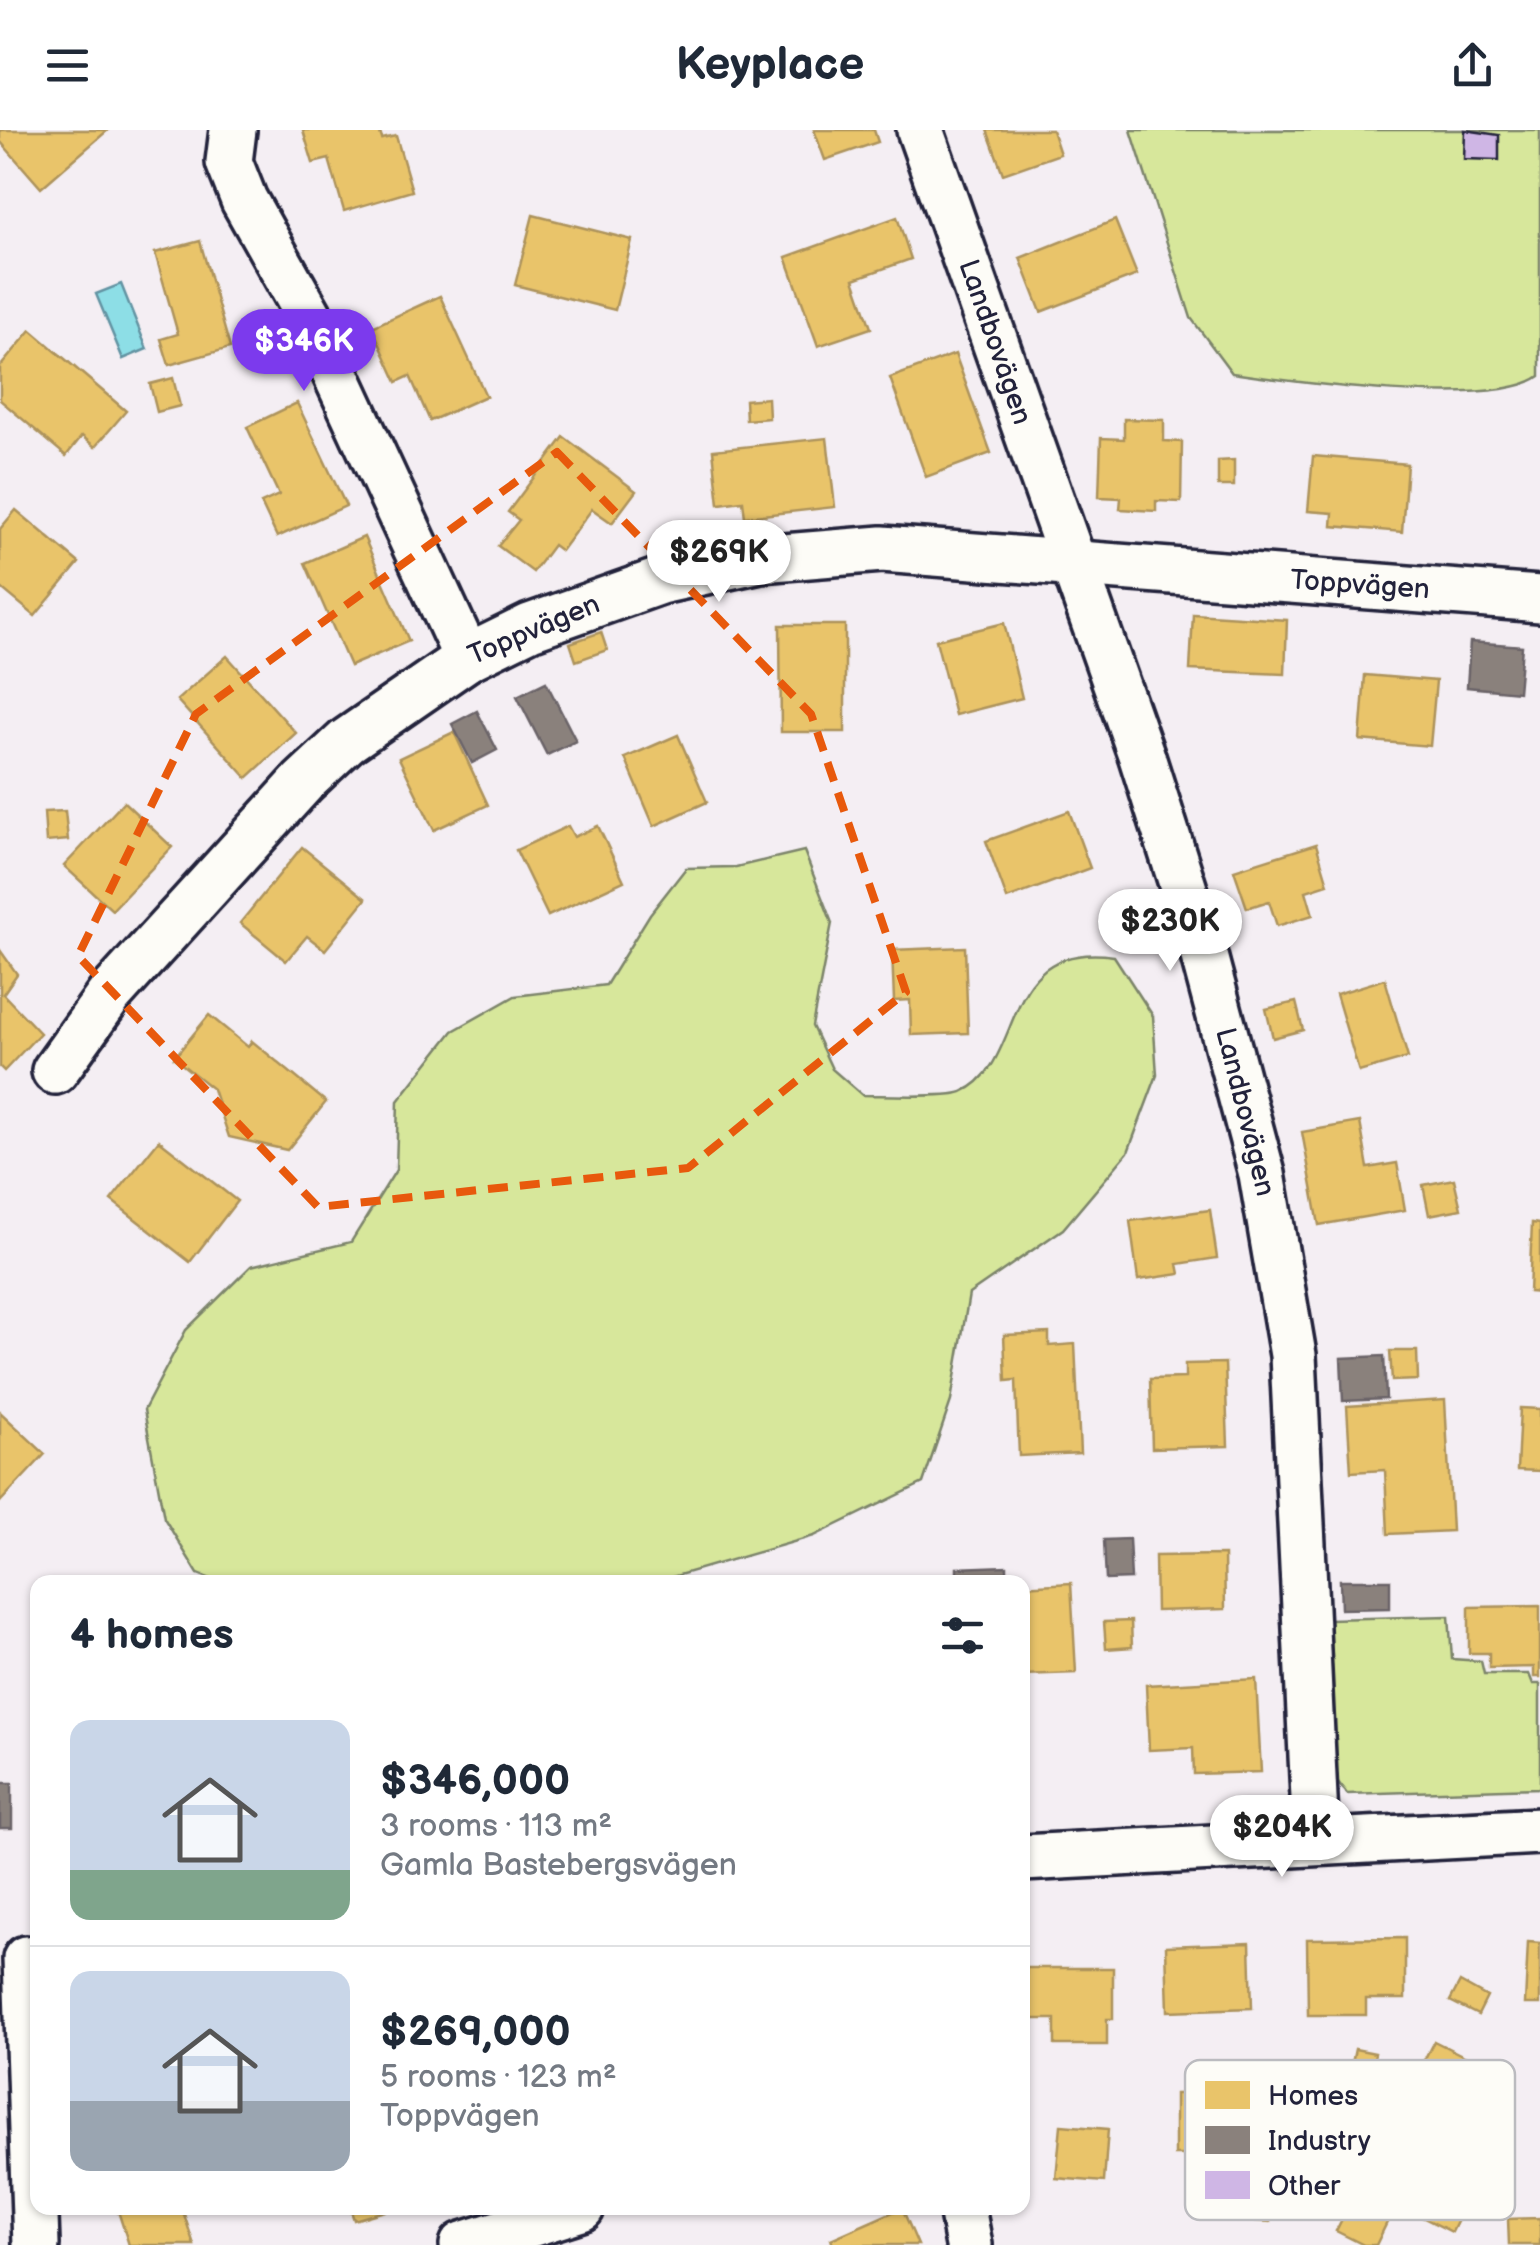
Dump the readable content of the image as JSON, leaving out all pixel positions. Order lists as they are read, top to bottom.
{
  "streets": {
    "street": ["Landbovägen", "Toppvägen"]
  },
  "crossings": [
    ["Landbovägen", "Toppvägen"]
  ],
  "legend": ["Homes", "Industry", "Other"],
  "page": {
    "header": "Keyplace",
    "price": [
      "$346K",
      "$269K",
      "$230K",
      "$204K"
    ],
    "heading": "4 homes",
    "list": [
      {
        "name": "$346,000",
        "note": "3 rooms · 113 m² · Gamla Bastebergsvägen"
      },
      {
        "name": "$269,000",
        "note": "5 rooms · 123 m² · Toppvägen"
      }
    ]
  }
}
